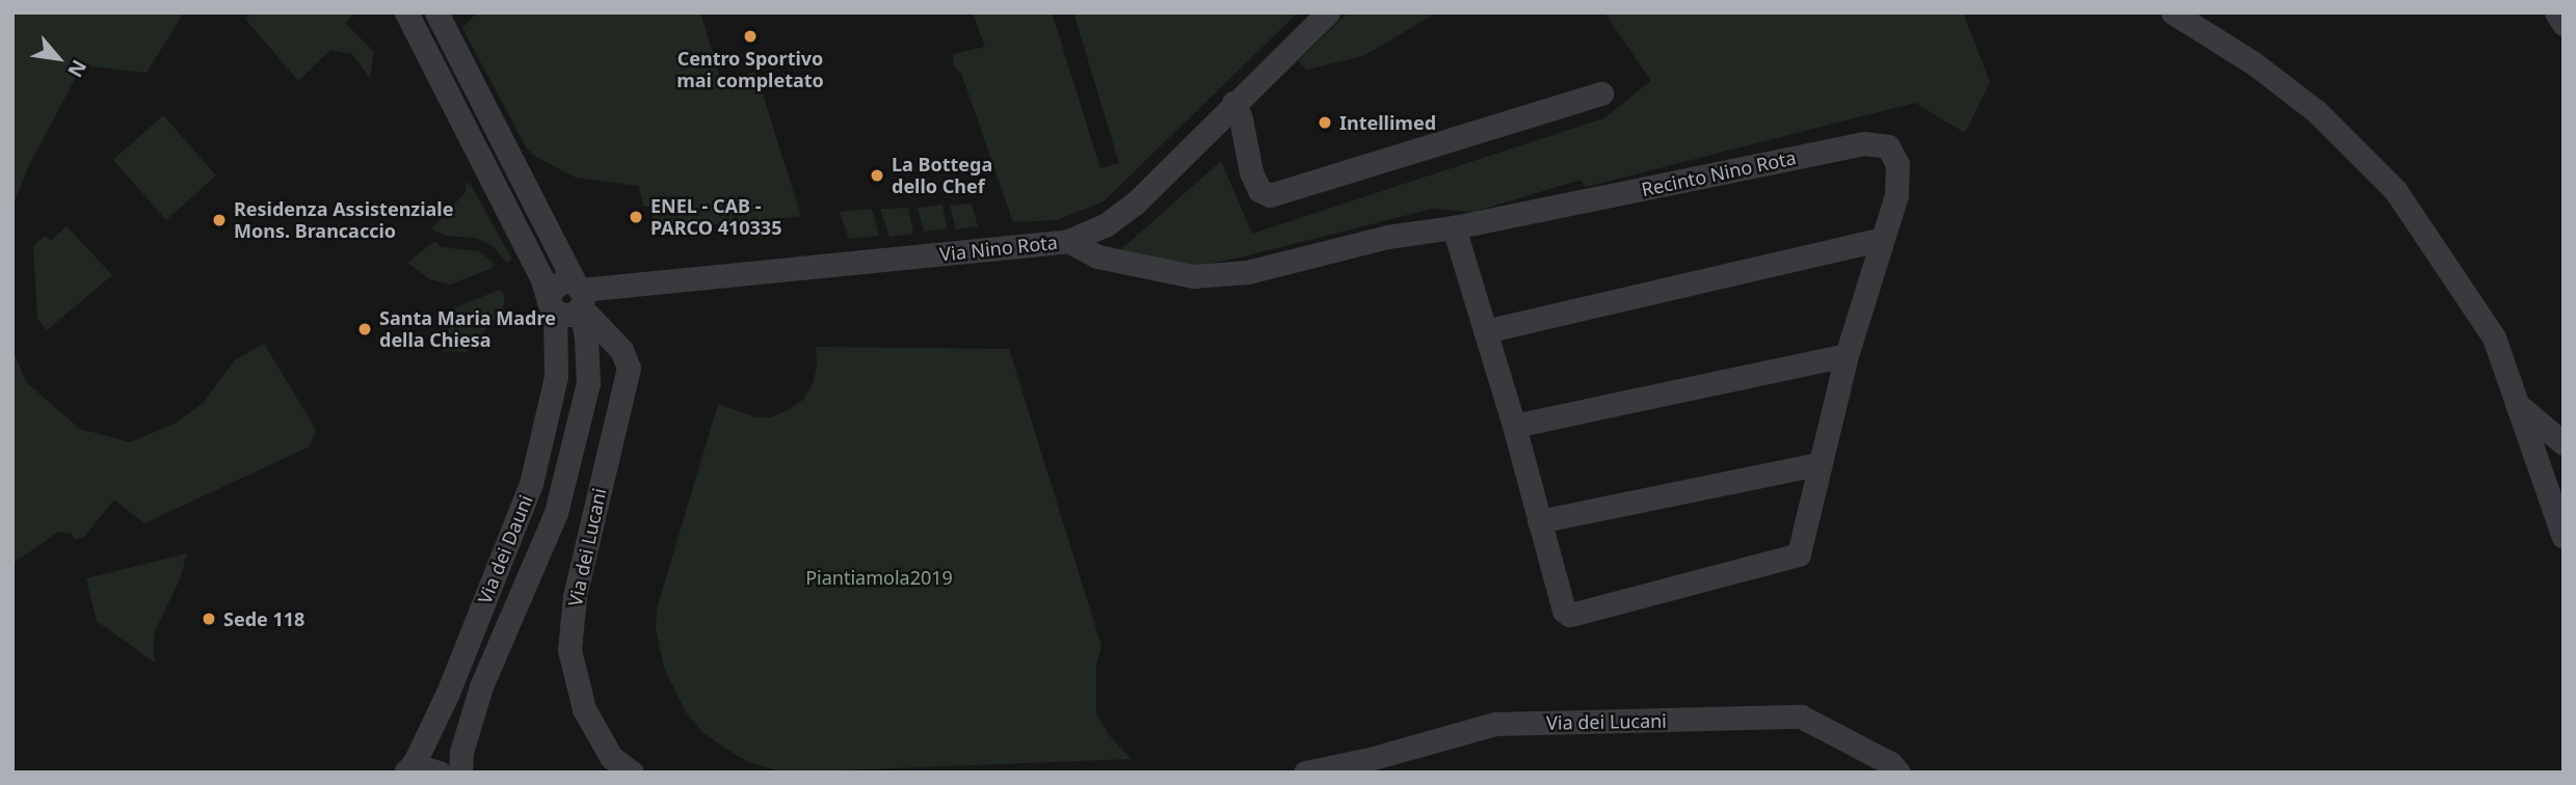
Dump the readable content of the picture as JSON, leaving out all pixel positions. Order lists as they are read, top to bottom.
{
  "streets": {
    "street": [
      "Recinto Nino Rota",
      "Via Nino Rota",
      "Via dei Lucani",
      "Via dei Dauni"
    ]
  },
  "crossings": [
    ["Recinto Nino Rota", "Via Nino Rota"],
    ["Via Nino Rota", "Via dei Dauni"]
  ],
  "parks": ["Piantiamola2019"],
  "places": [
    "Centro Sportivo mai completato",
    "Intellimed",
    "La Bottega dello Chef",
    "ENEL - CAB - PARCO 410335",
    "Residenza Assistenziale Mons. Brancaccio",
    "Santa Maria Madre della Chiesa",
    "Sede 118"
  ],
  "north": "bottom right"
}
